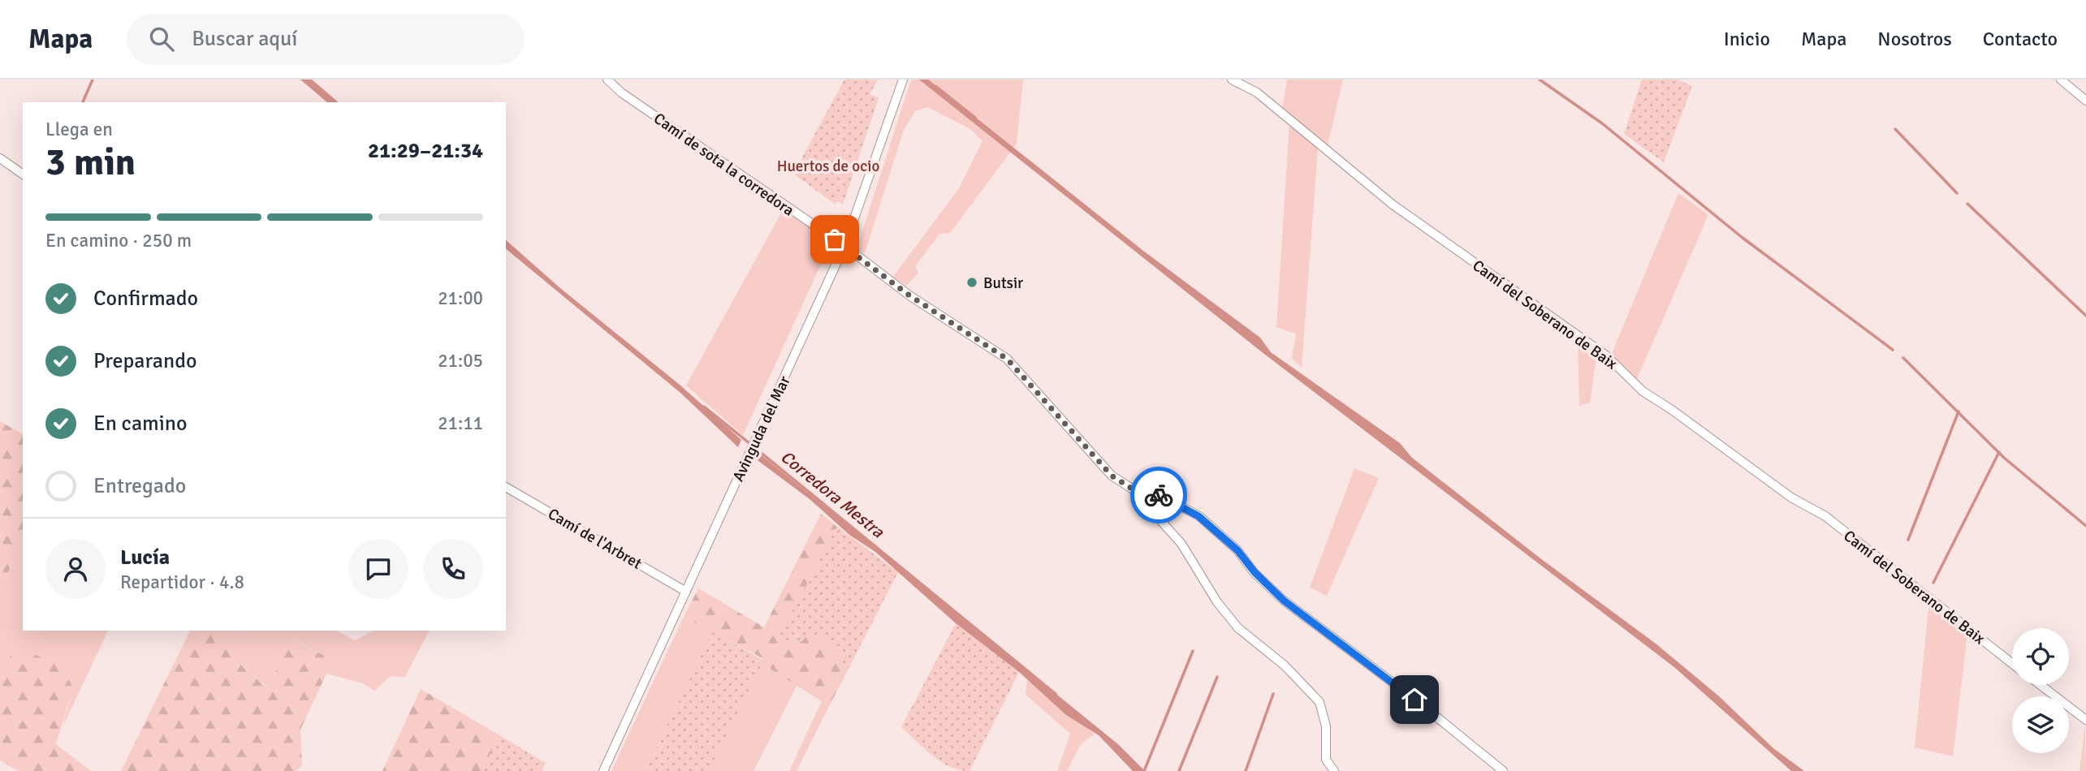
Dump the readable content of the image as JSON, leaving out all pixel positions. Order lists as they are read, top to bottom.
{
  "streets": {
    "street": [
      "Camí de sota la corredora",
      "Camí del Soberano de Baix",
      "Avinguda del Mar",
      "Camí de l'Arbret"
    ]
  },
  "crossings": [
    ["Camí de sota la corredora", "Avinguda del Mar"],
    ["Avinguda del Mar", "Camí de l'Arbret"]
  ],
  "water": ["Corredora Mestra"],
  "parks": ["Huertos de ocio"],
  "places": ["Butsir"],
  "page": {
    "header": "Mapa",
    "search": "Buscar aquí",
    "nav": [
      "Inicio",
      "Mapa",
      "Nosotros",
      "Contacto"
    ],
    "heading": ["3 min", "Llega en", "21:29–21:34"],
    "panel": ["Lucía", "Repartidor · 4.8"],
    "bar": "En camino · 250 m",
    "list": [
      ["Confirmado", "21:00"],
      ["Preparando", "21:05"],
      ["En camino", "21:11"],
      "Entregado"
    ]
  }
}
